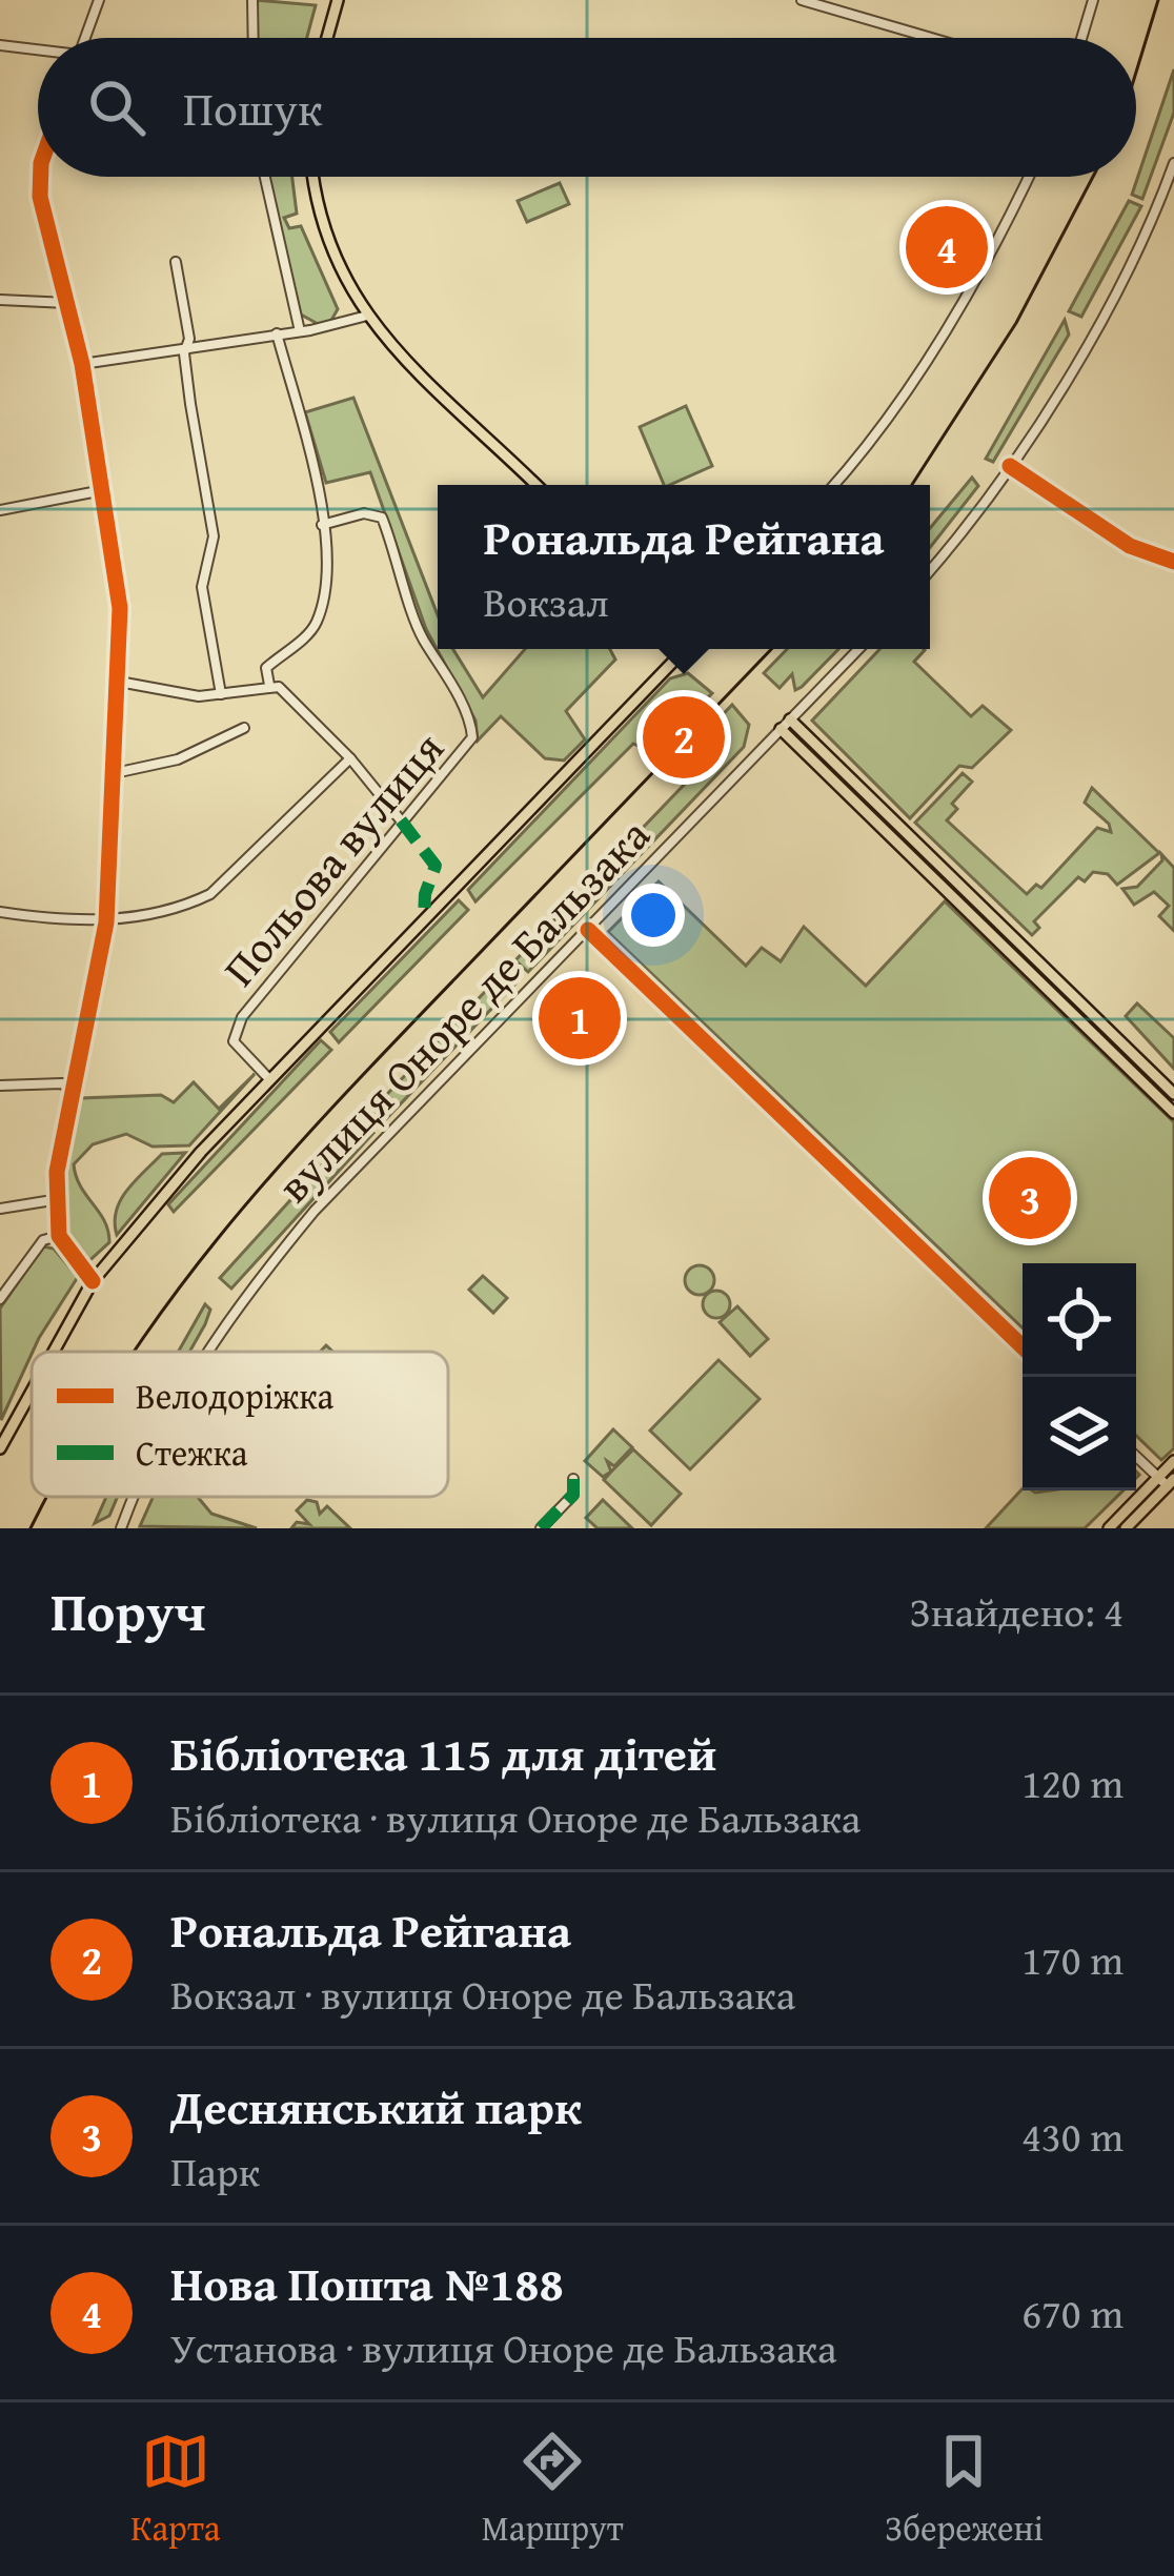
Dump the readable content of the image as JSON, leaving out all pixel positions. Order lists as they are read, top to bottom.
{
  "streets": {
    "main road": ["вулиця Оноре де Бальзака"],
    "street": ["Польова вулиця"]
  },
  "crossings": [
    ["Польова вулиця", "вулиця Оноре де Бальзака"]
  ],
  "legend": ["Велодоріжка", "Стежка"],
  "page": {
    "search": "Пошук",
    "pins": [
      "4",
      "2",
      "1",
      "3"
    ],
    "popup": ["Рональда Рейгана", "Вокзал"],
    "heading": ["Поруч", "Знайдено: 4"],
    "list": [
      {
        "mark": "1",
        "name": "Бібліотека 115 для дітей",
        "note": "Бібліотека · вулиця Оноре де Бальзака",
        "value": "120 m"
      },
      {
        "mark": "2",
        "name": "Рональда Рейгана",
        "note": "Вокзал · вулиця Оноре де Бальзака",
        "value": "170 m"
      },
      {
        "mark": "3",
        "name": "Деснянський парк",
        "note": "Парк",
        "value": "430 m"
      },
      {
        "mark": "4",
        "name": "Нова Пошта №188",
        "note": "Установа · вулиця Оноре де Бальзака",
        "value": "670 m"
      }
    ],
    "nav": ["Карта", "Маршрут", "Збережені"]
  }
}
